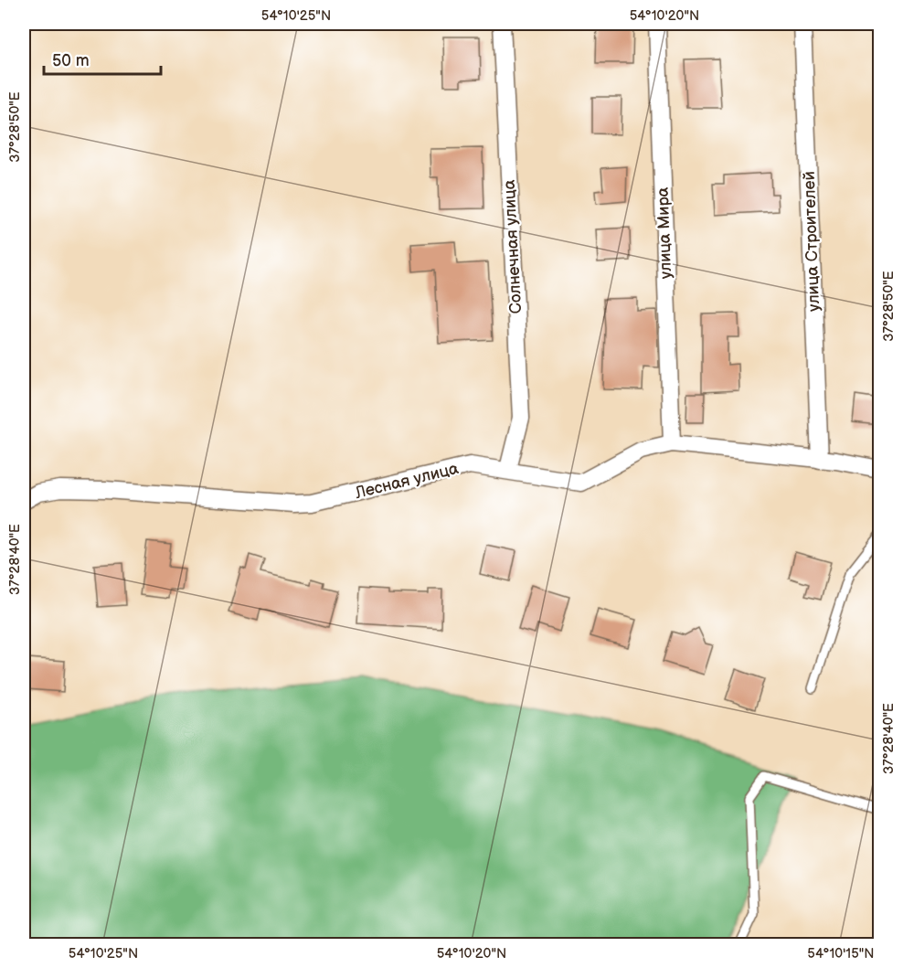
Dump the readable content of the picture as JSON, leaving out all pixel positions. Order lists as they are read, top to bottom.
{
  "streets": {
    "street": [
      "улица Мира",
      "улица Строителей",
      "Солнечная улица",
      "Лесная улица"
    ]
  },
  "crossings": [
    ["улица Мира", "Лесная улица"],
    ["улица Строителей", "Лесная улица"],
    ["Солнечная улица", "Лесная улица"]
  ],
  "scale_bar": "50 m",
  "coordinates": [
    "54°10'25\"N",
    "54°10'20\"N",
    "37°28'50\"E",
    "37°28'40\"E",
    "54°10'15\"N"
  ]
}
